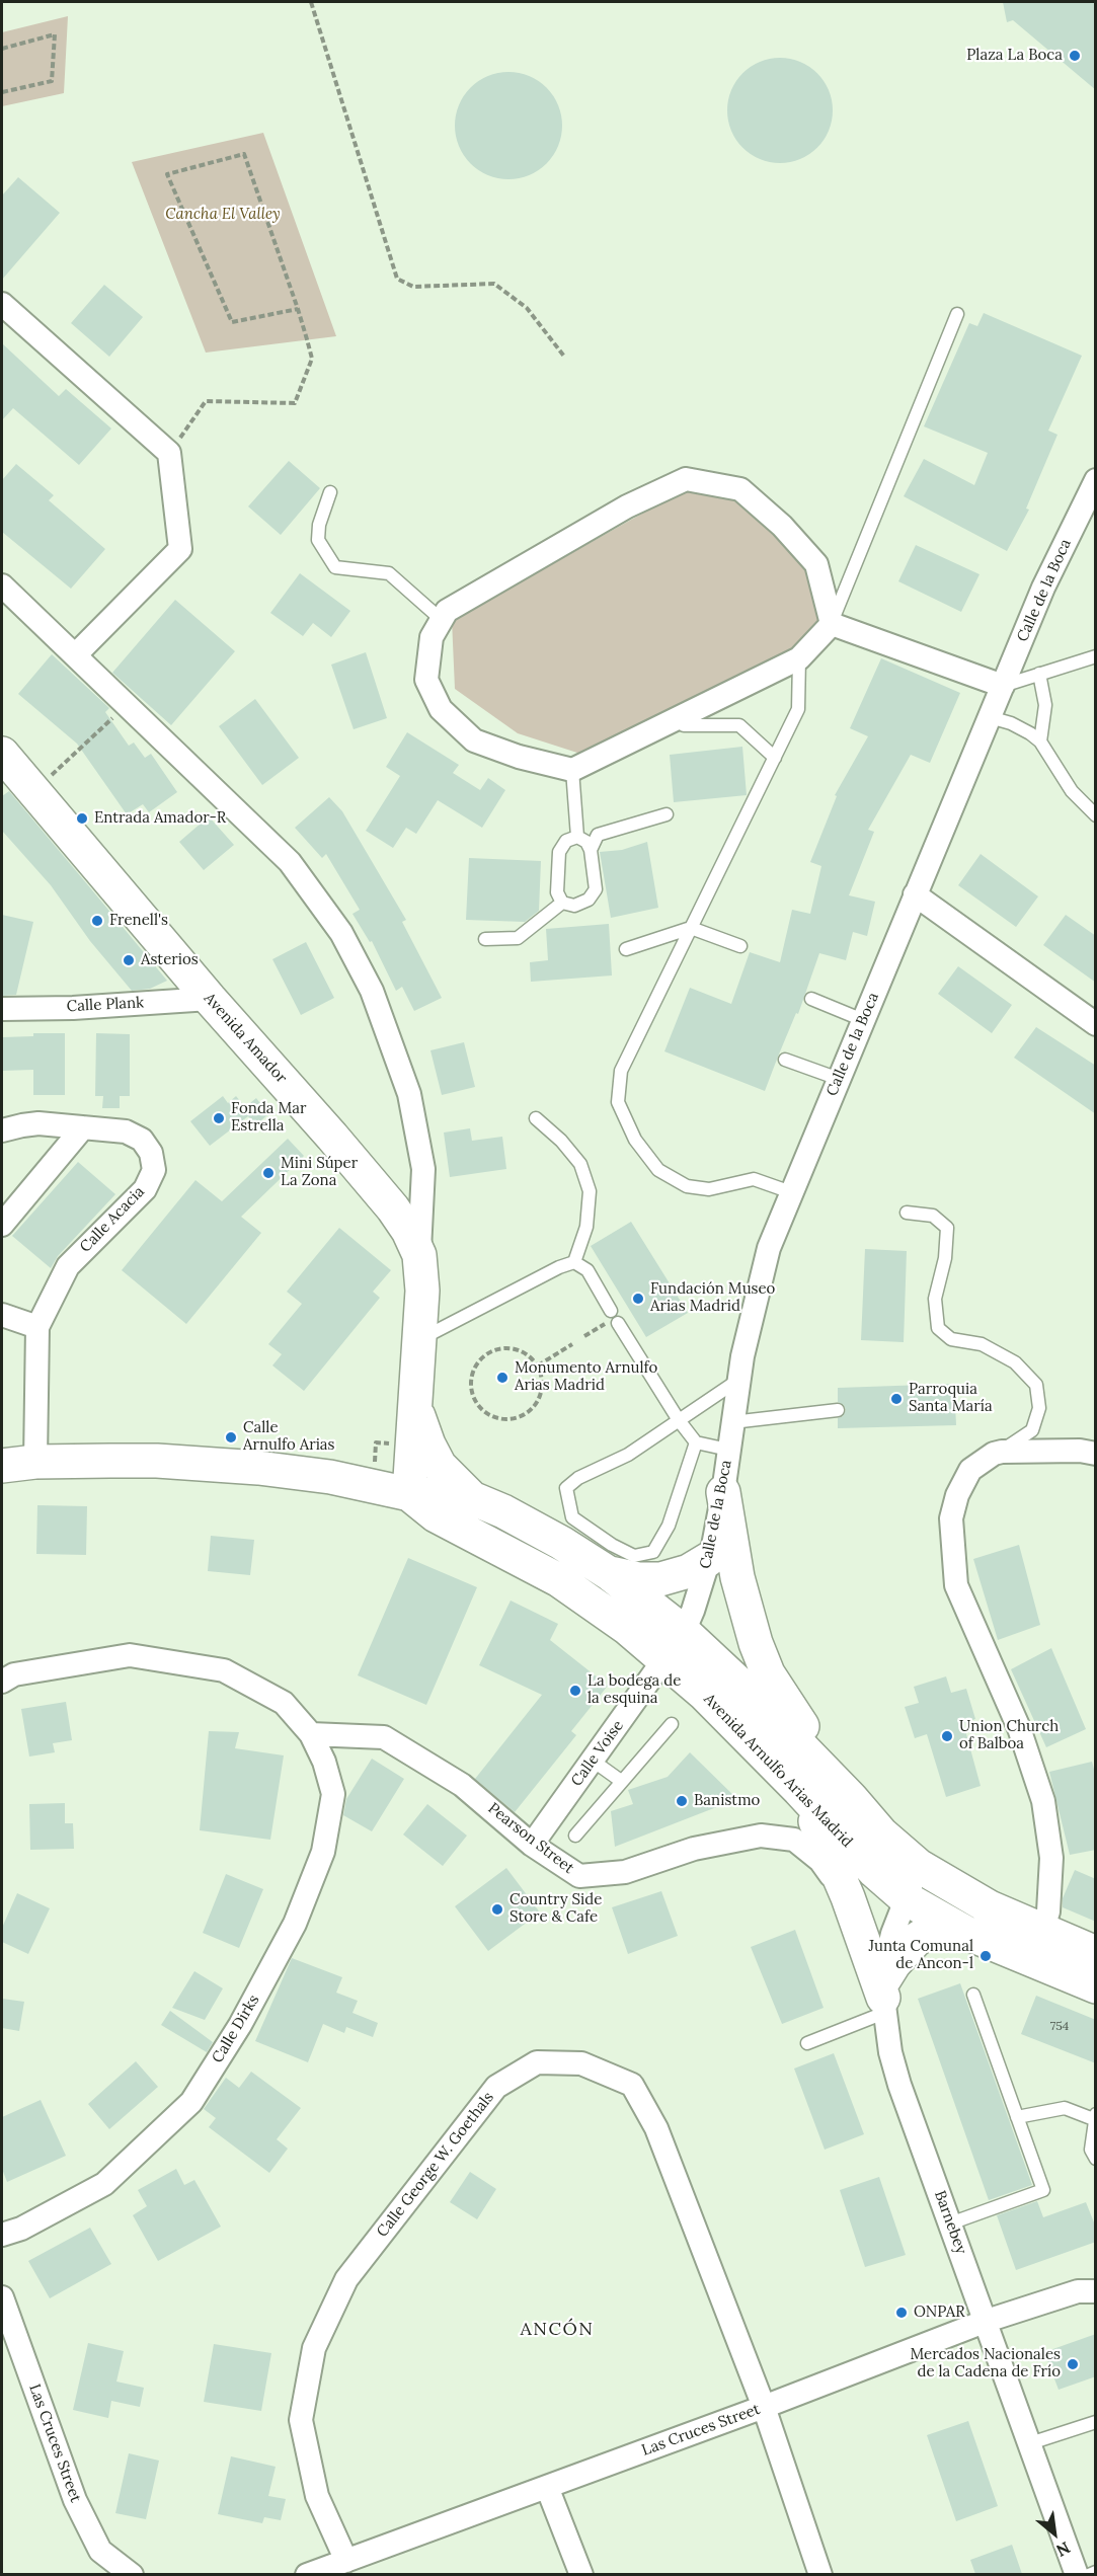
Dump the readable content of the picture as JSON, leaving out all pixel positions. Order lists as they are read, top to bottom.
{
  "streets": {
    "main road": ["Avenida Amador", "Avenida Arnulfo Arias Madrid"],
    "street": [
      "Calle de la Boca",
      "Calle Plank",
      "Calle Acacia",
      "Calle Voise",
      "Pearson Street",
      "Calle Dirks",
      "Calle George W. Goethals",
      "Barnebey",
      "Las Cruces Street"
    ]
  },
  "crossings": [
    ["Calle de la Boca", "Calle Voise"],
    ["Calle de la Boca", "Avenida Arnulfo Arias Madrid"],
    ["Calle Plank", "Avenida Amador"],
    ["Avenida Amador", "Avenida Arnulfo Arias Madrid"],
    ["Calle Voise", "Avenida Arnulfo Arias Madrid"],
    ["Calle Voise", "Pearson Street"],
    ["Avenida Arnulfo Arias Madrid", "Barnebey"],
    ["Pearson Street", "Calle Dirks"],
    ["Calle George W. Goethals", "Las Cruces Street"],
    ["Barnebey", "Las Cruces Street"]
  ],
  "districts": ["ANCÓN"],
  "parks": ["Cancha El Valley"],
  "places": [
    "Plaza La Boca",
    "Entrada Amador-R",
    "Frenell's",
    "Asterios",
    "Fonda Mar Estrella",
    "Mini Súper La Zona",
    "Fundación Museo Arias Madrid",
    "Monumento Arnulfo Arias Madrid",
    "Parroquia Santa María",
    "Calle Arnulfo Arias",
    "La bodega de la esquina",
    "Union Church of Balboa",
    "Banistmo",
    "Country Side Store & Cafe",
    "Junta Comunal de Ancon-l",
    "ONPAR",
    "Mercados Nacionales de la Cadena de Frío"
  ],
  "house_numbers": ["754"],
  "north": "bottom right"
}
